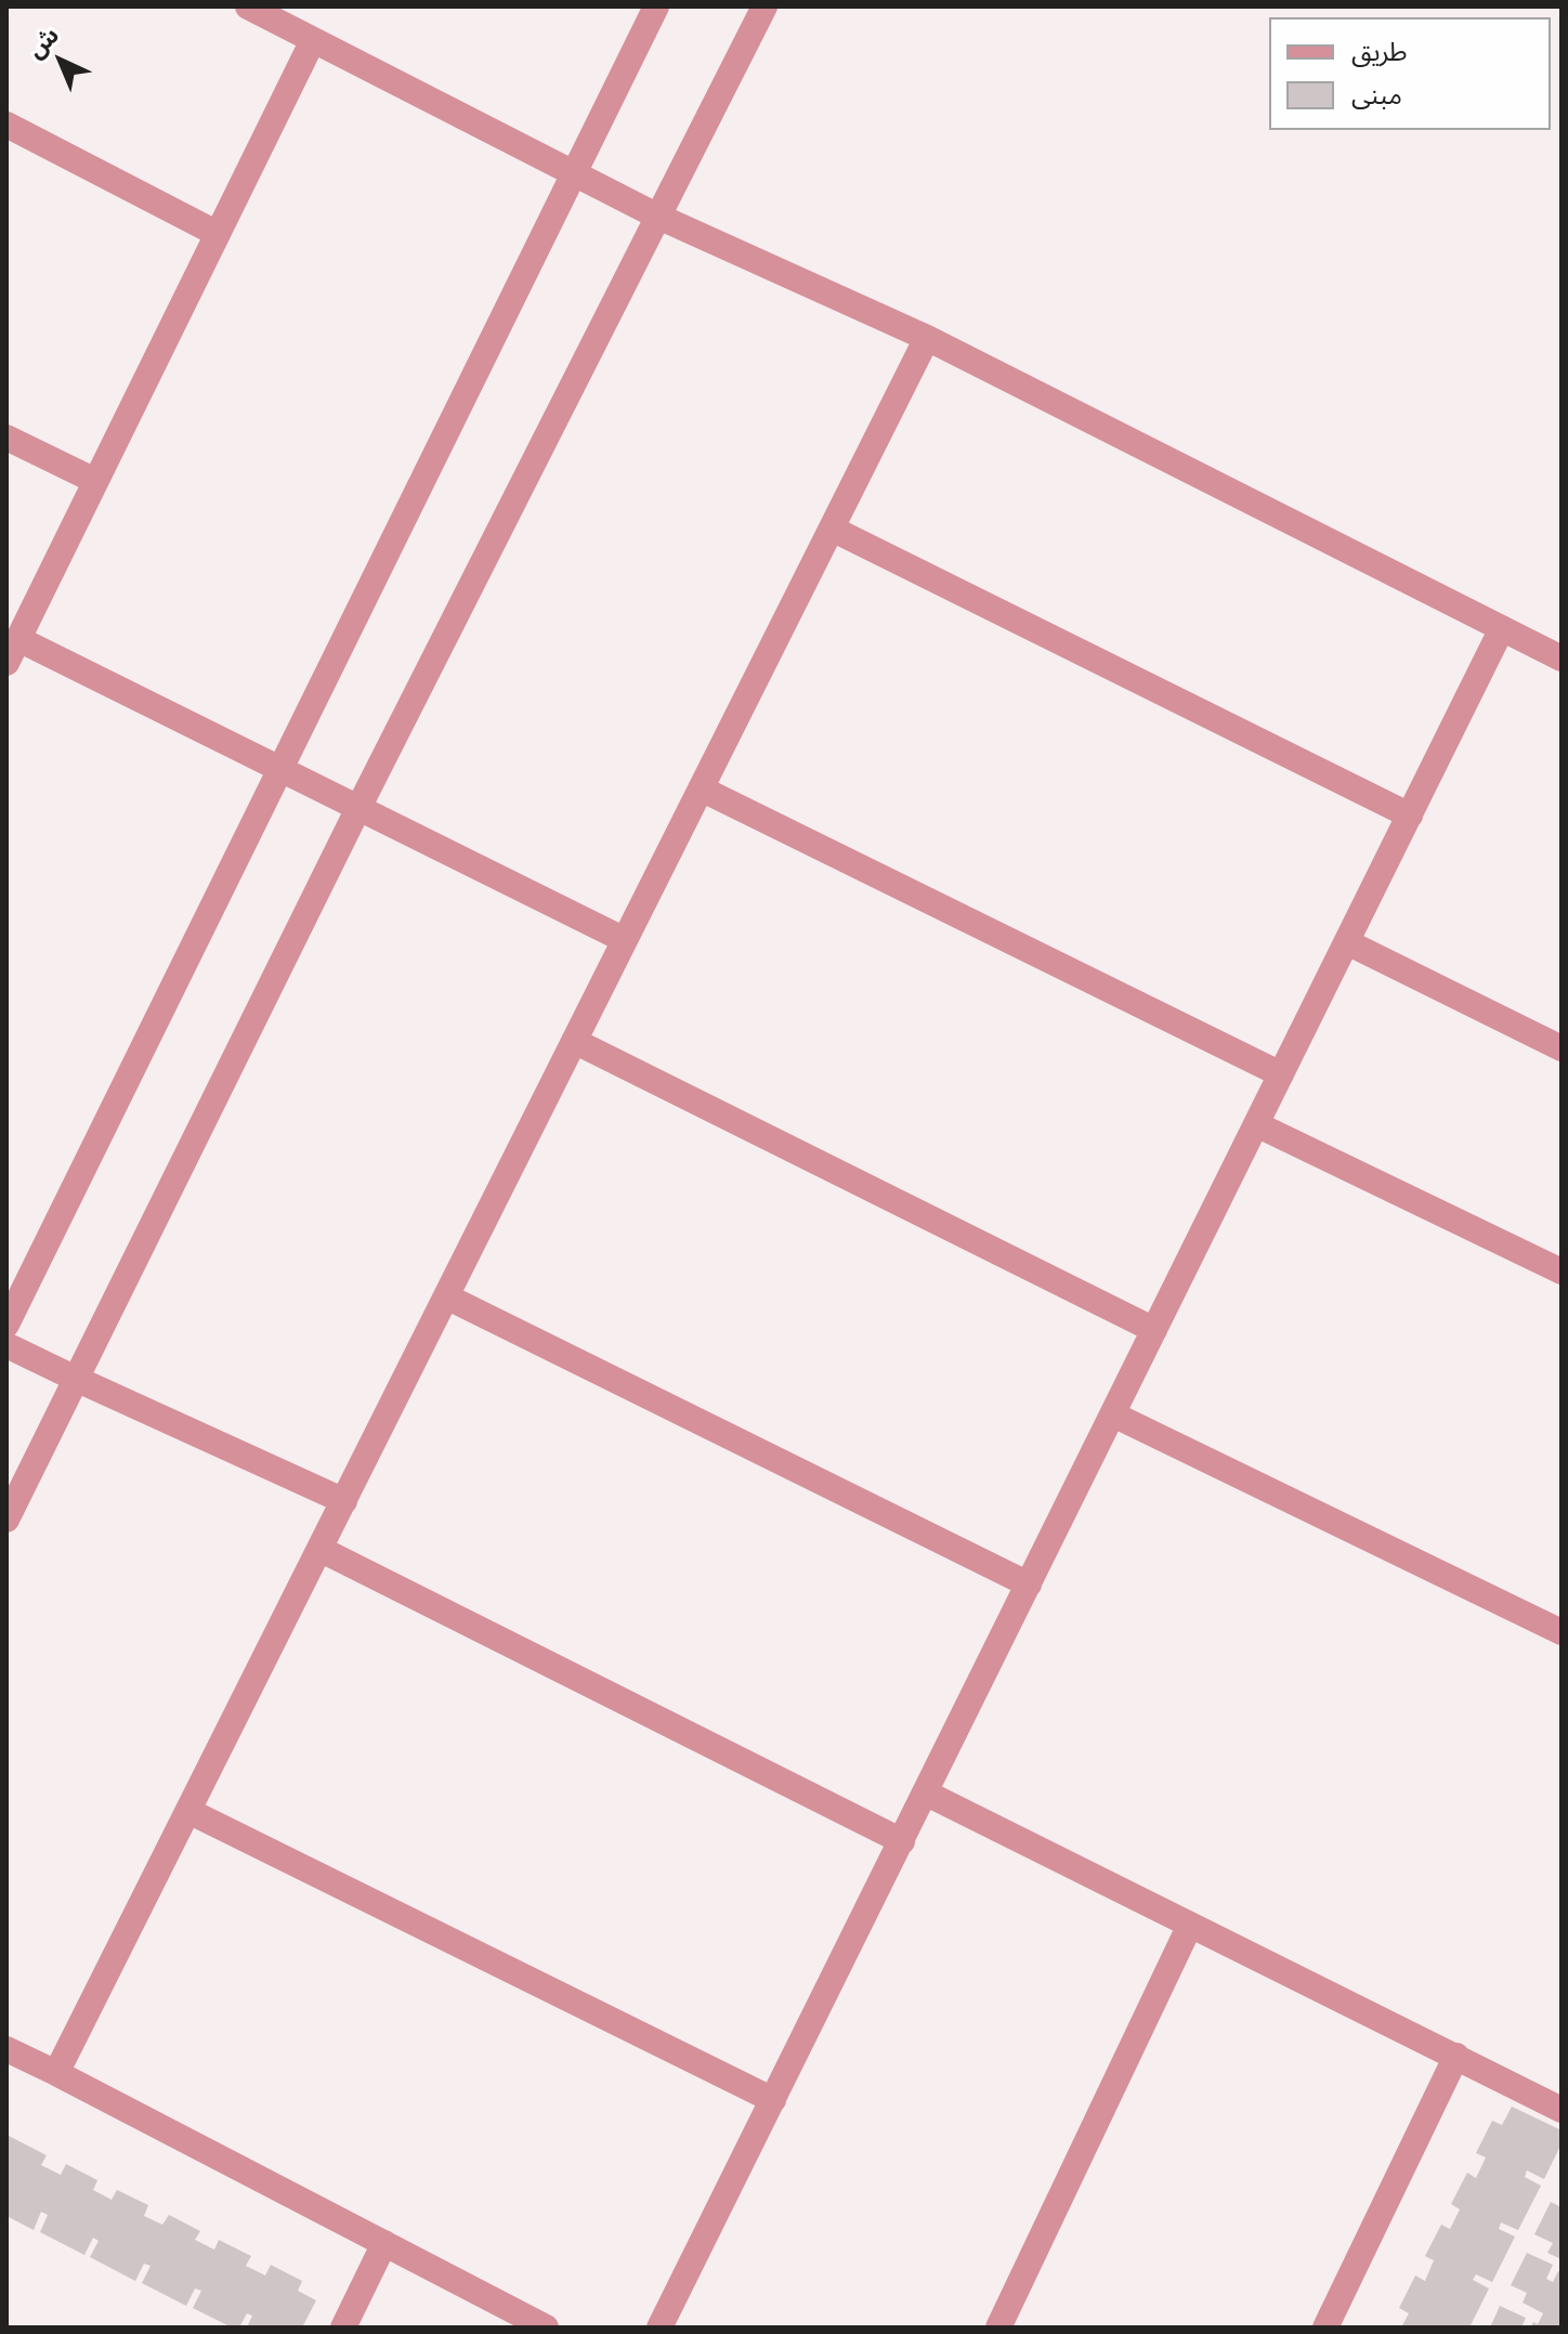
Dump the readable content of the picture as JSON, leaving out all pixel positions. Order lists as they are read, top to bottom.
{
  "legend": ["طريق", "مبنى"],
  "north": "top left"
}
